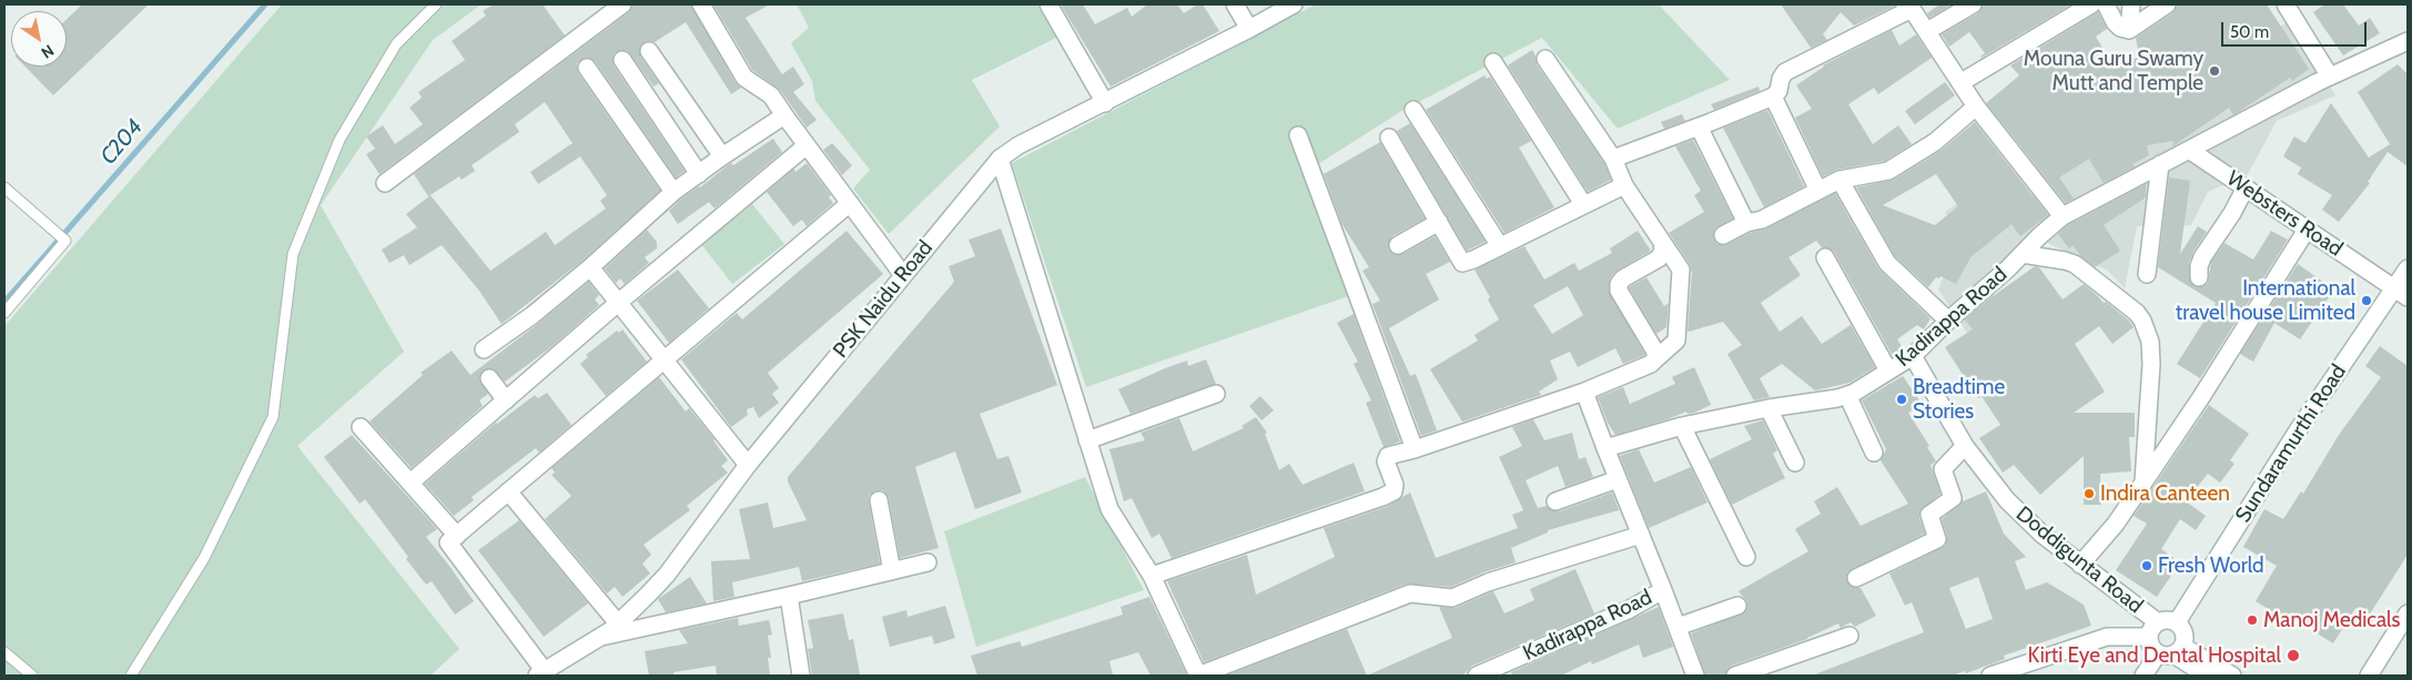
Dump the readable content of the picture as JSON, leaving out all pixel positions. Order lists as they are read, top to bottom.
{
  "streets": {
    "street": [
      "Websters Road",
      "PSK Naidu Road",
      "Kadirappa Road",
      "Sundaramurthi Road",
      "Doddigunta Road"
    ]
  },
  "crossings": [
    ["Websters Road", "Kadirappa Road"],
    ["Websters Road", "Sundaramurthi Road"],
    ["Kadirappa Road", "Doddigunta Road"],
    ["Sundaramurthi Road", "Doddigunta Road"]
  ],
  "water": ["C204"],
  "places": [
    "Mouna Guru Swamy Mutt and Temple",
    "International travel house Limited",
    "Breadtime Stories",
    "Indira Canteen",
    "Fresh World",
    "Manoj Medicals",
    "Kirti Eye and Dental Hospital"
  ],
  "scale_bar": "50 m",
  "north": "bottom right"
}
